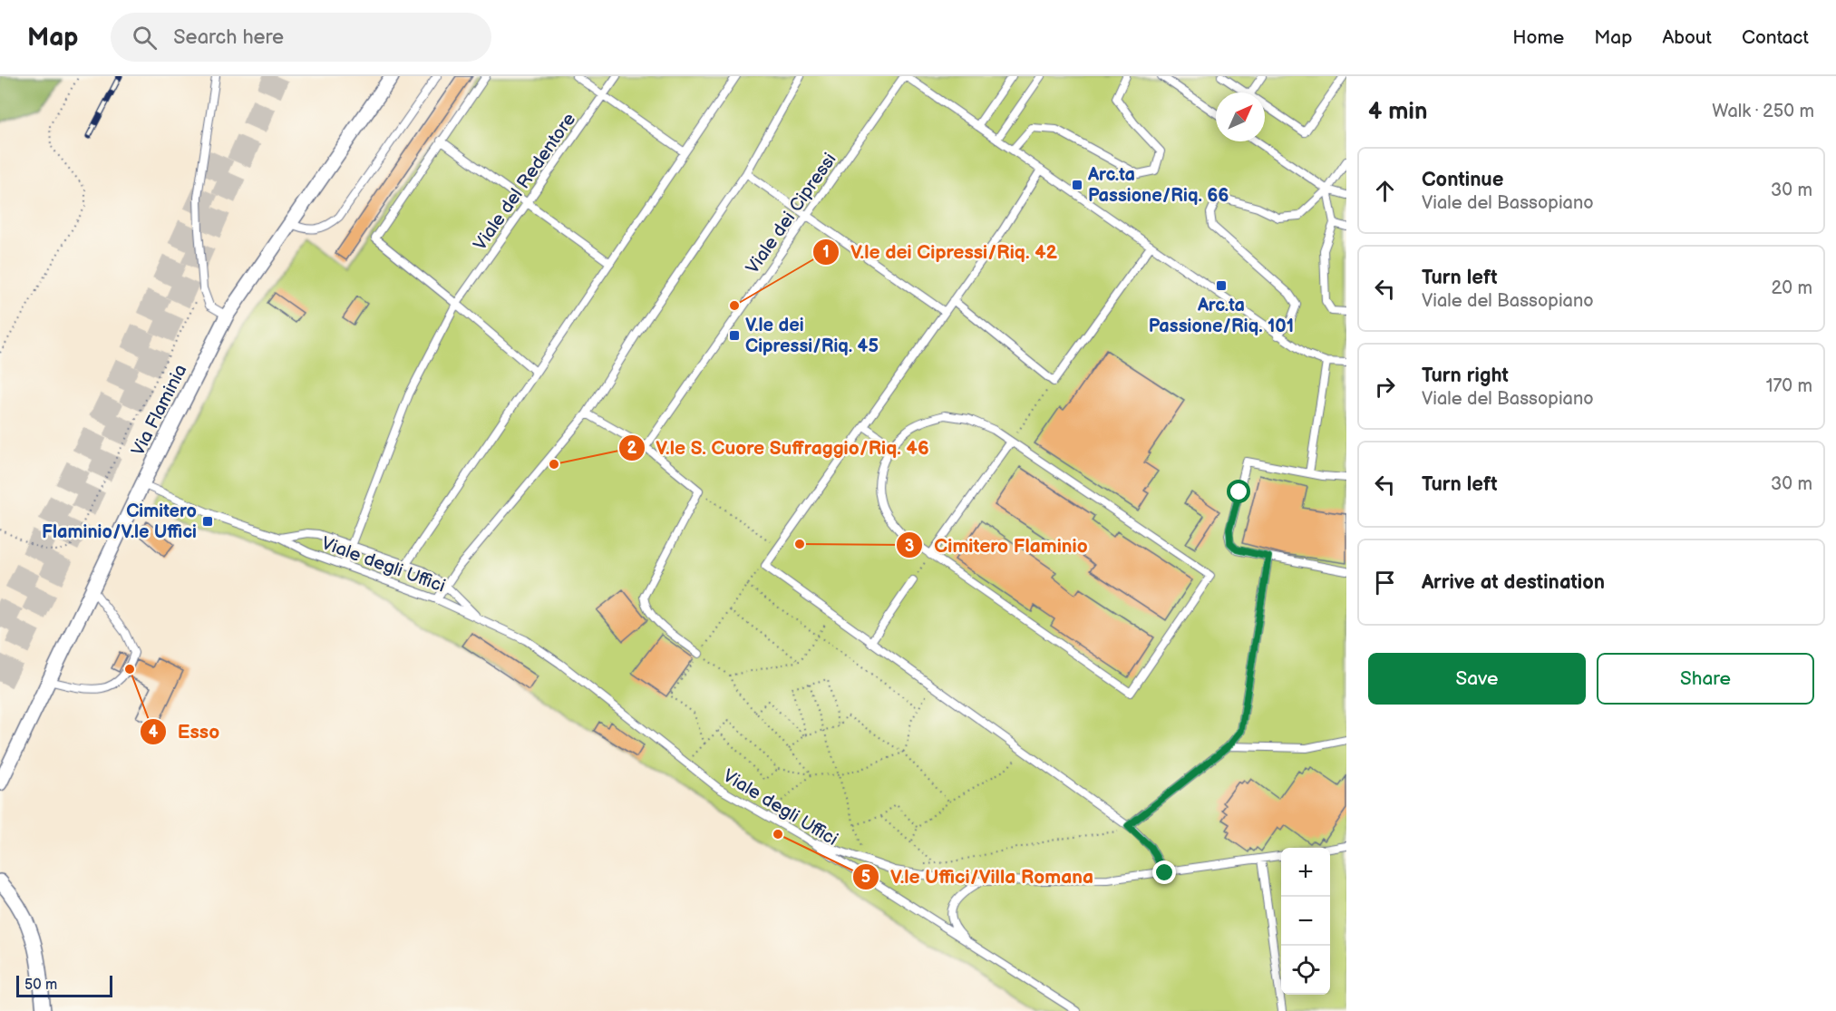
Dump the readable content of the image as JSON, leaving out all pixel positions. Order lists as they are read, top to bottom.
{
  "streets": {
    "street": ["Via Flaminia"],
    "lane": ["Viale del Redentore", "Viale dei Cipressi", "Viale degli Uffici"]
  },
  "crossings": [
    ["Viale del Redentore", "Viale degli Uffici"],
    ["Via Flaminia", "Viale degli Uffici"]
  ],
  "places": {
    "transit": [
      "Arc.ta Passione/Riq. 66",
      "Arc.ta Passione/Riq. 101",
      "V.le dei Cipressi/Riq. 45",
      "Cimitero Flaminio/V.le Uffici"
    ],
    "other": [
      "V.le dei Cipressi/Riq. 42",
      "V.le S. Cuore Suffraggio/Riq. 46",
      "Cimitero Flaminio",
      "Esso",
      "V.le Uffici/Villa Romana"
    ]
  },
  "scale_bar": "50 m",
  "north": "top right",
  "page": {
    "header": "Map",
    "search": "Search here",
    "nav": [
      "Home",
      "Map",
      "About",
      "Contact"
    ],
    "heading": ["4 min", "Walk · 250 m"],
    "list": [
      ["Continue", "Viale del Bassopiano", "30 m"],
      ["Turn left", "Viale del Bassopiano", "20 m"],
      ["Turn right", "Viale del Bassopiano", "170 m"],
      ["Turn left", "30 m"],
      "Arrive at destination"
    ],
    "buttons": ["Save", "Share"],
    "map_buttons": ["+", "−"],
    "scale": "50 m"
  }
}
